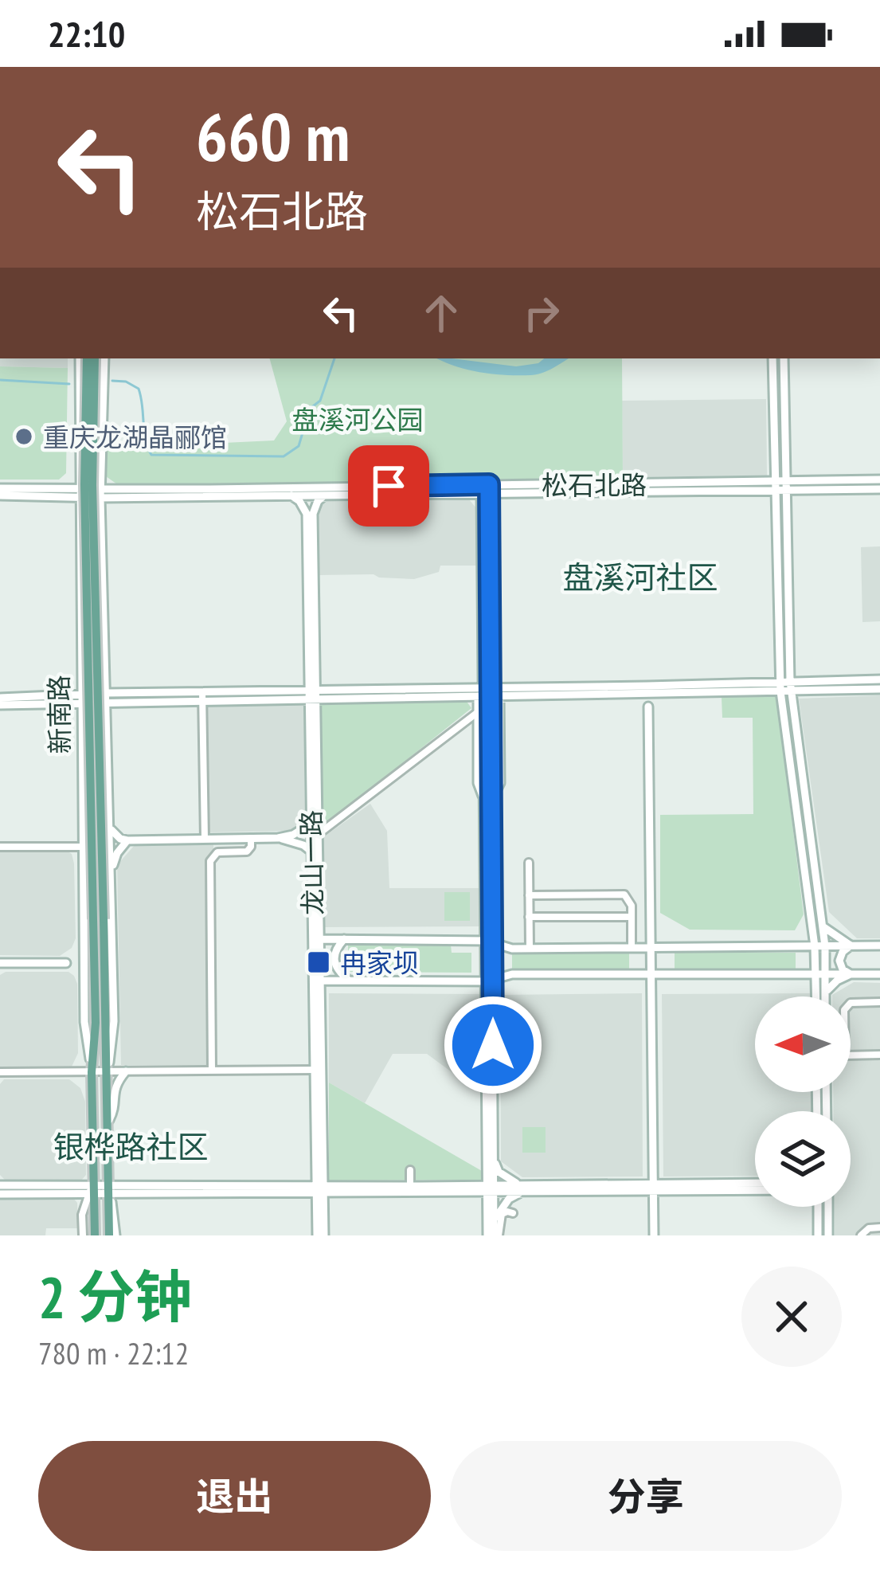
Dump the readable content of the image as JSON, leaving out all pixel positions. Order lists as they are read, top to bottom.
{
  "streets": {
    "main road": ["松石北路", "新南路", "龙山一路"]
  },
  "crossings": [
    ["松石北路", "新南路"],
    ["松石北路", "龙山一路"]
  ],
  "districts": ["盘溪河社区", "银桦路社区"],
  "parks": ["盘溪河公园"],
  "places": {
    "other": ["重庆龙湖晶郦馆"],
    "transit": ["冉家坝"]
  },
  "north": "left",
  "page": {
    "status": "22:10",
    "turn": ["660 m", "松石北路"],
    "heading": ["2 分钟", "780 m · 22:12"],
    "buttons": ["退出", "分享"]
  }
}
